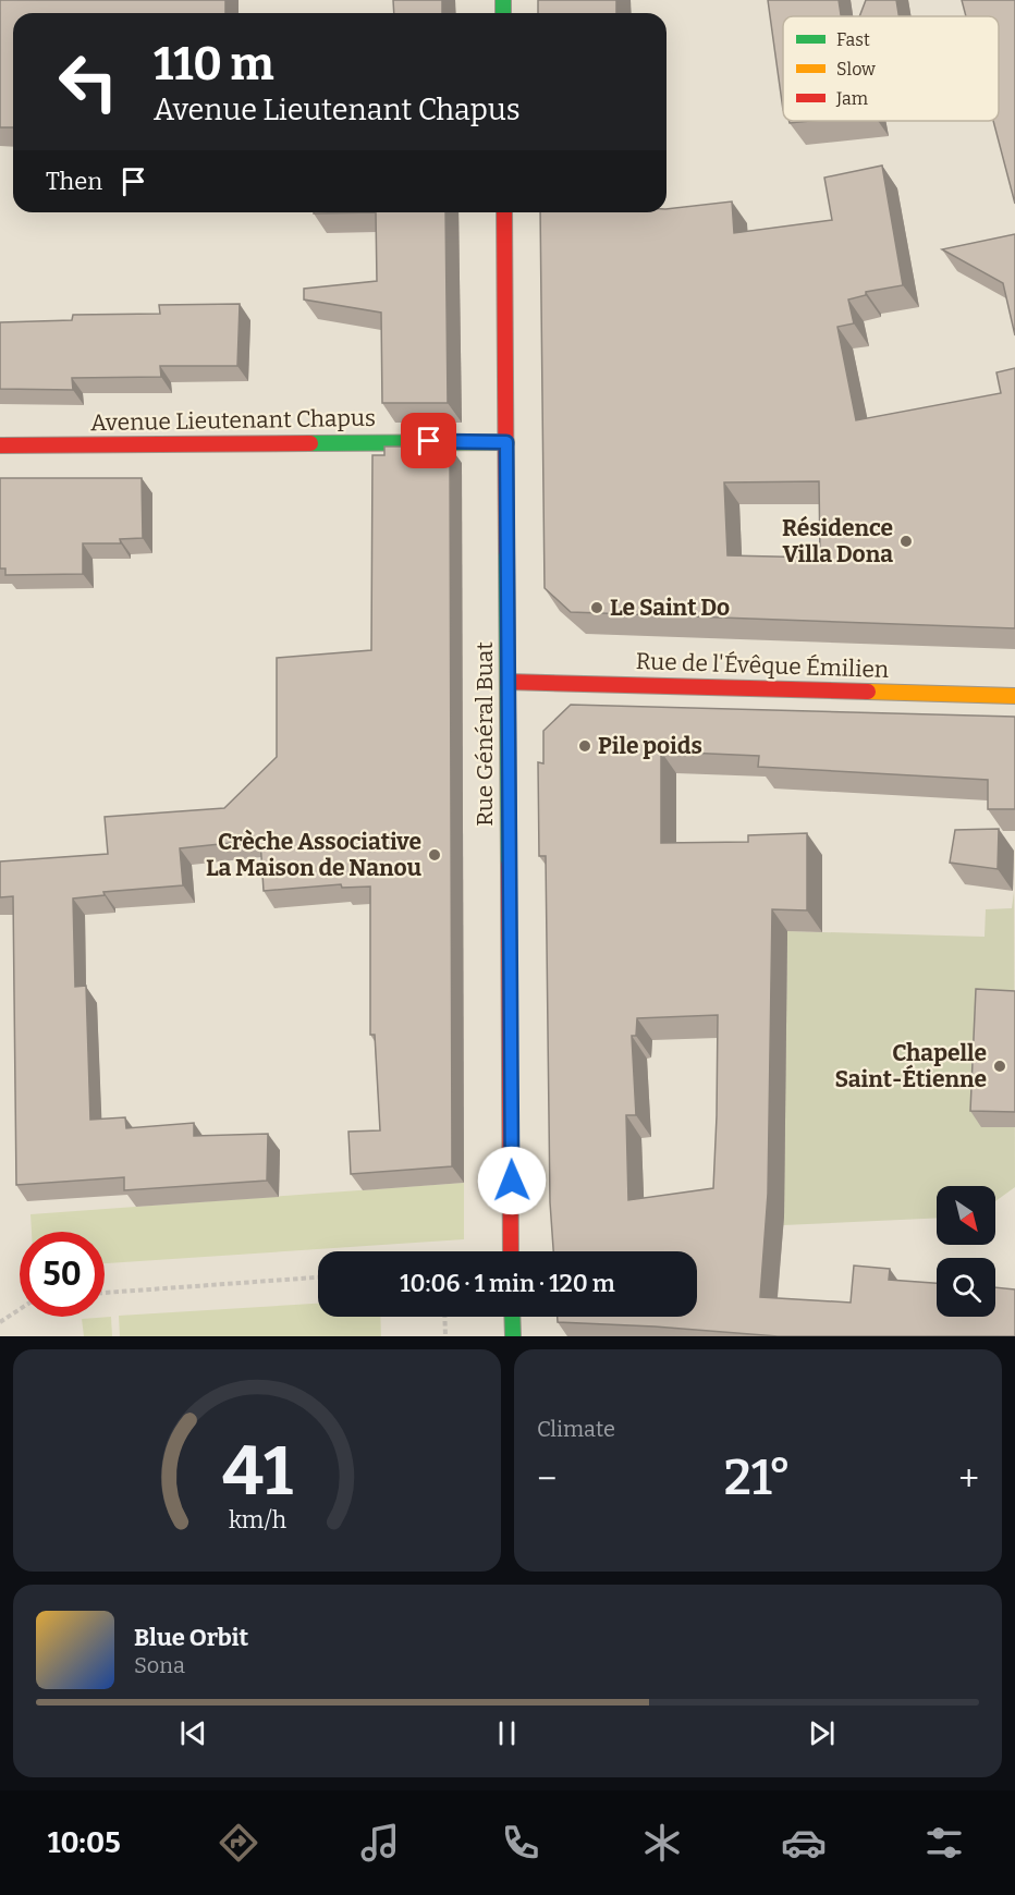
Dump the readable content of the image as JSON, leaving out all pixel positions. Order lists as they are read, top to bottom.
{
  "streets": {
    "main road": ["Avenue Lieutenant Chapus", "Rue de l'Évêque Émilien", "Rue Général Buat"]
  },
  "crossings": [
    ["Avenue Lieutenant Chapus", "Rue Général Buat"],
    ["Rue de l'Évêque Émilien", "Rue Général Buat"]
  ],
  "places": [
    "Résidence Villa Dona",
    "Le Saint Do",
    "Pile poids",
    "Crèche Associative La Maison de Nanou",
    "Chapelle Saint-Étienne"
  ],
  "legend": ["Fast", "Slow", "Jam"],
  "north": "bottom right",
  "page": {
    "turn": ["110 m", "Avenue Lieutenant Chapus"],
    "then": "Then",
    "limit": "50",
    "trip": "10:06 · 1 min · 120 m",
    "tile": "Climate",
    "heat": ["−", "21°", "+"],
    "song": ["Blue Orbit", "Sona"],
    "tabs": "10:05",
    "gauge": ["41", "km/h"]
  }
}
